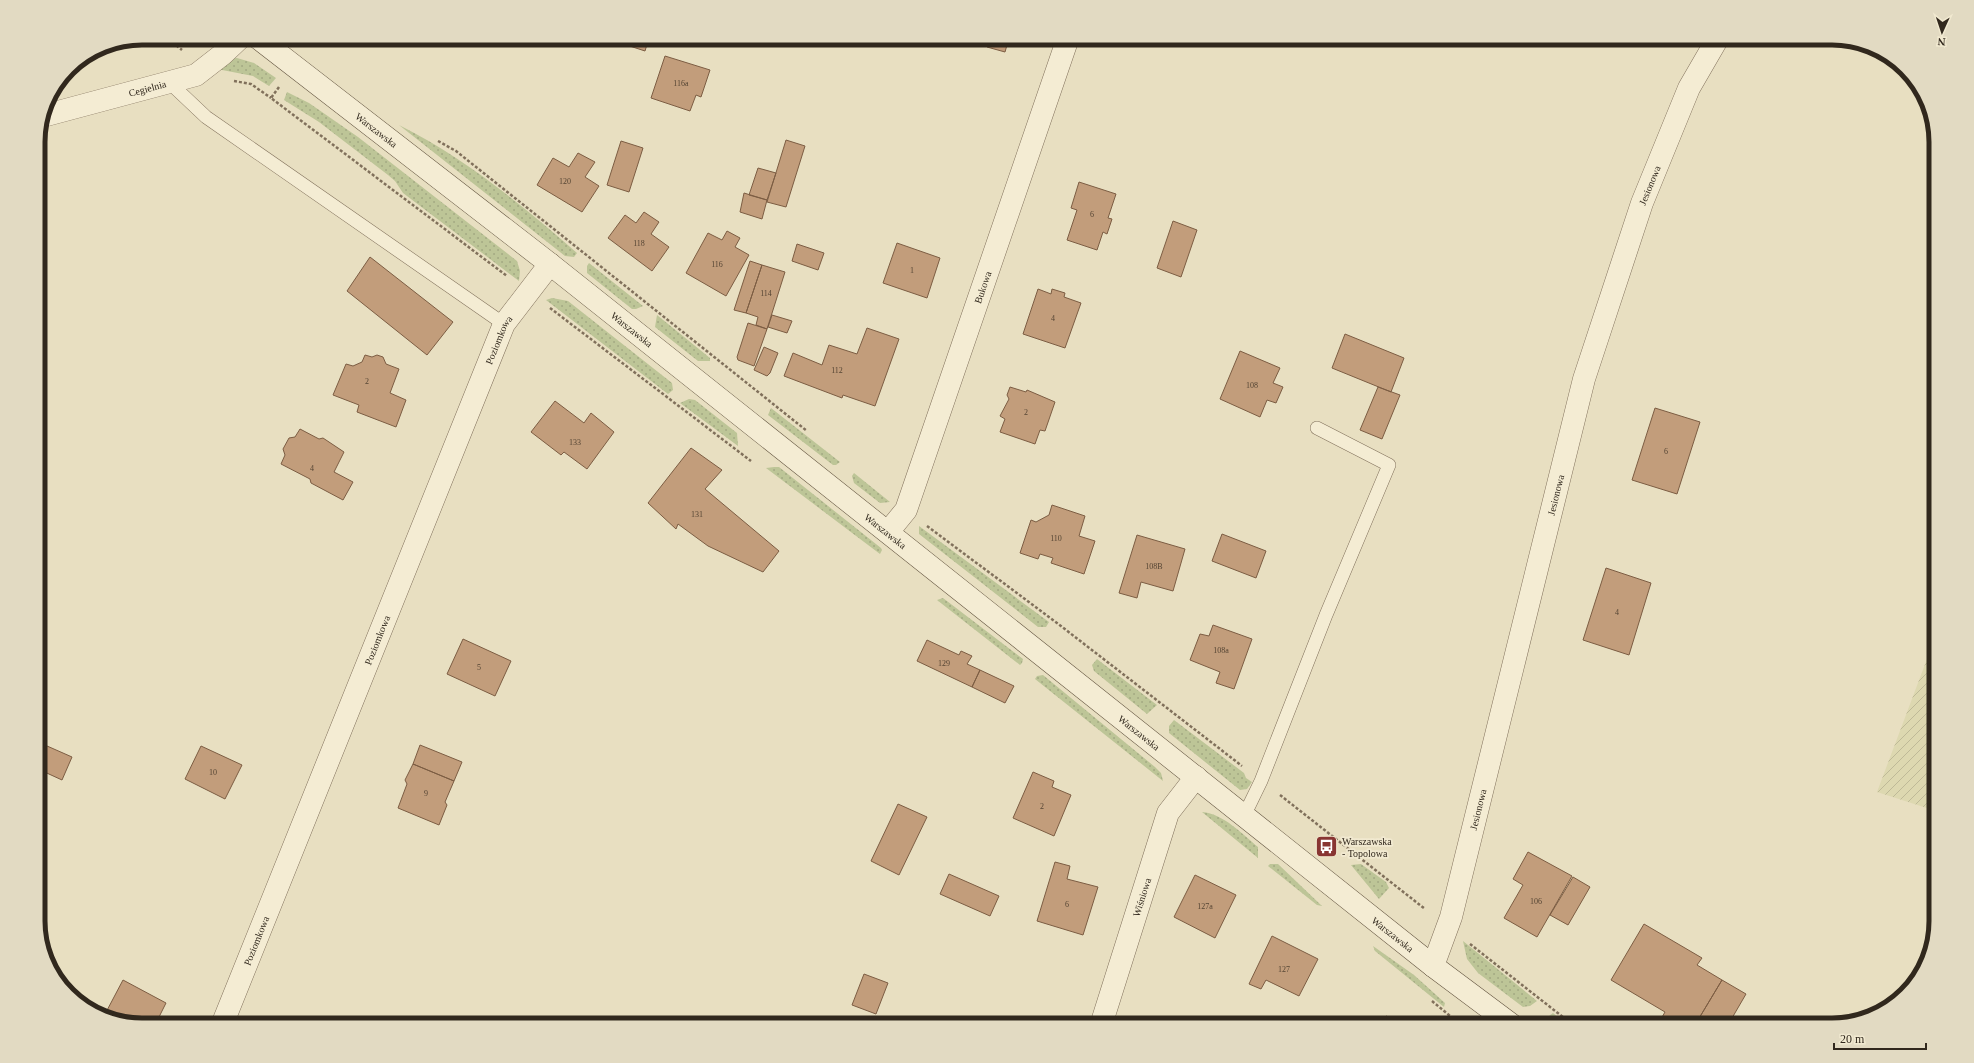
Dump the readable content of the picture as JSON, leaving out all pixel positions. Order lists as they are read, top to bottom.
{
  "streets": {
    "street": [
      "Cegielnia",
      "Warszawska",
      "Jesionowa",
      "Bukowa",
      "Poziomkowa",
      "Wiśniowa"
    ]
  },
  "crossings": [
    ["Warszawska", "Jesionowa"],
    ["Warszawska", "Bukowa"],
    ["Warszawska", "Poziomkowa"],
    ["Warszawska", "Wiśniowa"]
  ],
  "places": {
    "bus stop": ["Warszawska - Topolowa"]
  },
  "house_numbers": [
    "116a",
    "120",
    "6",
    "118",
    "116",
    "1",
    "114",
    "4",
    "112",
    "2",
    "108",
    "2",
    "133",
    "6",
    "4",
    "131",
    "110",
    "108B",
    "4",
    "108a",
    "129",
    "5",
    "10",
    "9",
    "2",
    "106",
    "6",
    "127a",
    "127"
  ],
  "scale_bar": "20 m",
  "north": "bottom"
}
